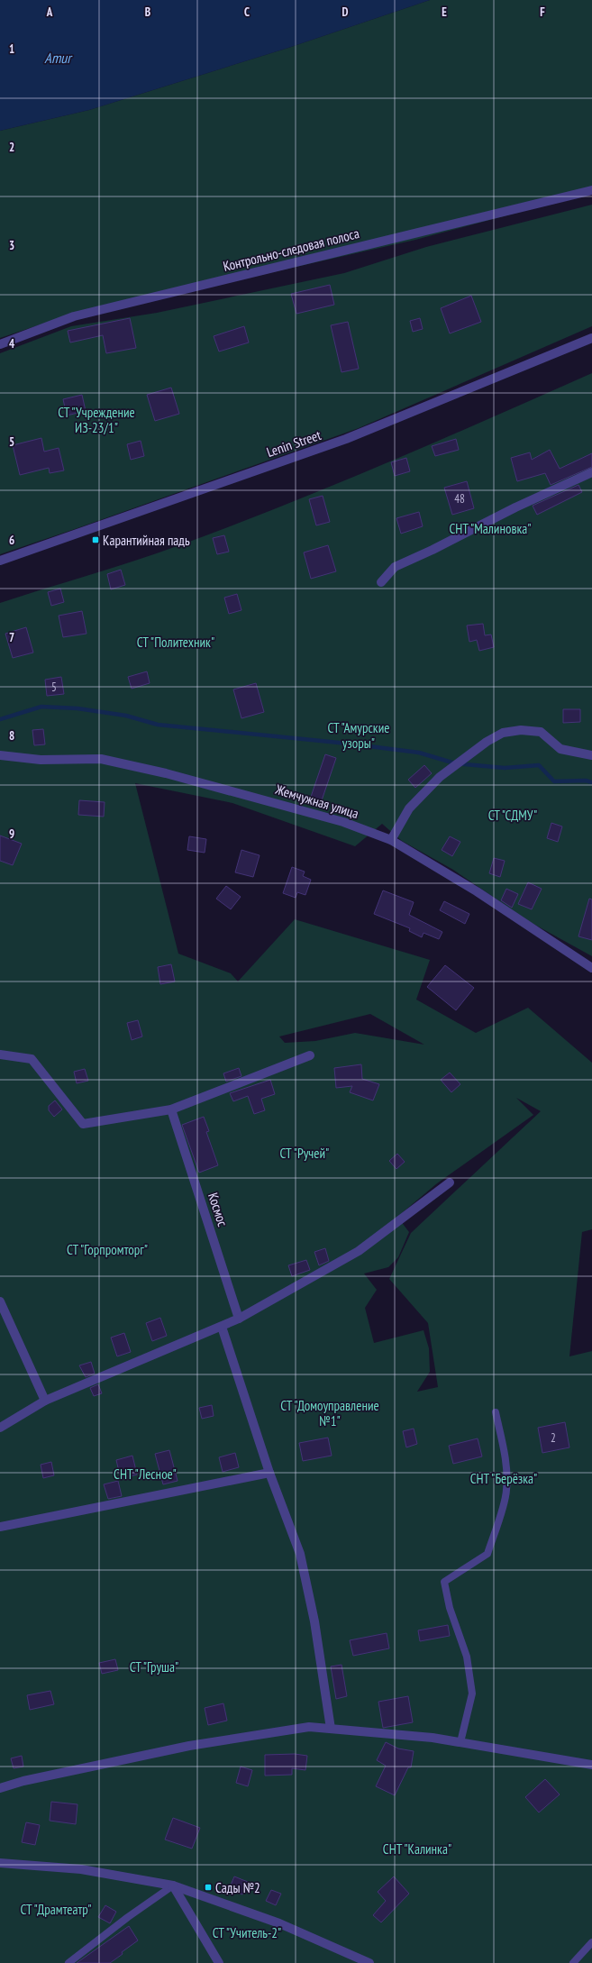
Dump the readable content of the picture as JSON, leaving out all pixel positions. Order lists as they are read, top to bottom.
{
  "streets": {
    "street": [
      "Контрольно-следовая полоса",
      "Lenin Street",
      "Жемчужная улица",
      "Космос"
    ]
  },
  "water": ["Amur"],
  "parks": [
    "СТ \"Учреждение ИЗ-23/1\"",
    "СНТ \"Малиновка\"",
    "СТ \"Политехник\"",
    "СТ \"Амурские узоры\"",
    "СТ \"СДМУ\"",
    "СТ \"Ручей\"",
    "СТ \"Горпромторг\"",
    "СТ \"Домоуправление №1\"",
    "СНТ \"Лесное\"",
    "СНТ \"Берёзка\"",
    "СТ \"Груша\"",
    "СНТ \"Калинка\"",
    "СТ \"Драмтеатр\"",
    "СТ \"Учитель-2\""
  ],
  "places": {
    "transit": ["Карантийная падь", "Сады №2"]
  },
  "house_numbers": ["48", "5", "2"],
  "grid": {
    "columns": [
      "A",
      "B",
      "C",
      "D",
      "E",
      "F"
    ],
    "rows": [
      "1",
      "2",
      "3",
      "4",
      "5",
      "6",
      "7",
      "8",
      "9"
    ]
  }
}
